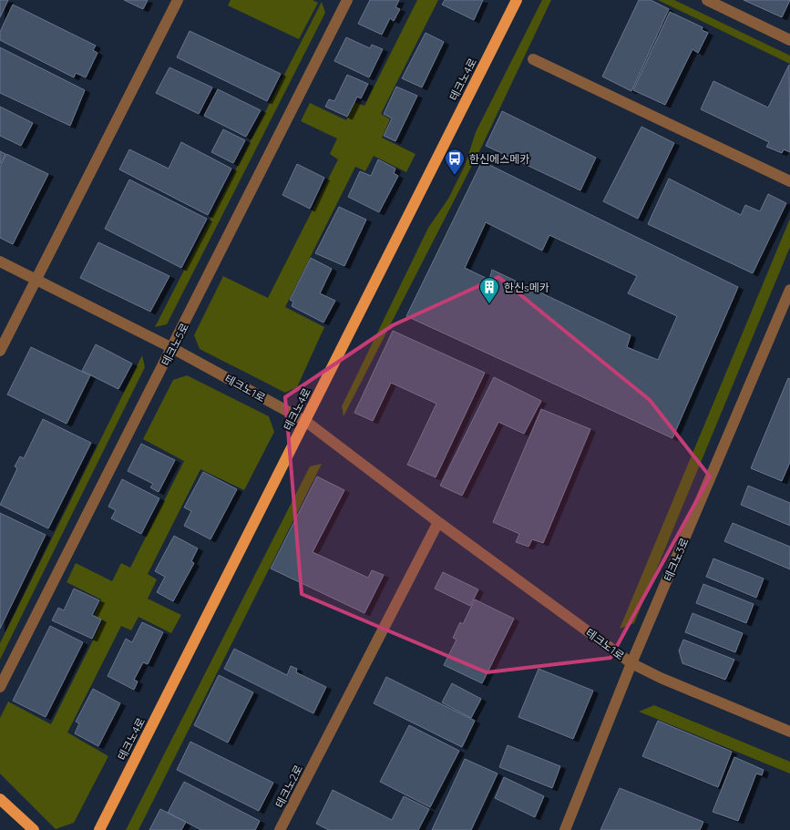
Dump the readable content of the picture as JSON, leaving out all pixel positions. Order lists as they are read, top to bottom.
{
  "streets": {
    "main road": ["테크노4로"],
    "street": [
      "테크노5로",
      "테크노1로",
      "테크노3로",
      "테크노2로"
    ]
  },
  "crossings": [
    ["테크노4로", "테크노1로"],
    ["테크노5로", "테크노1로"],
    ["테크노1로", "테크노3로"],
    ["테크노1로", "테크노2로"]
  ],
  "places": {
    "bus stop": ["한신에스메카"],
    "building": ["한신s메카"]
  }
}
